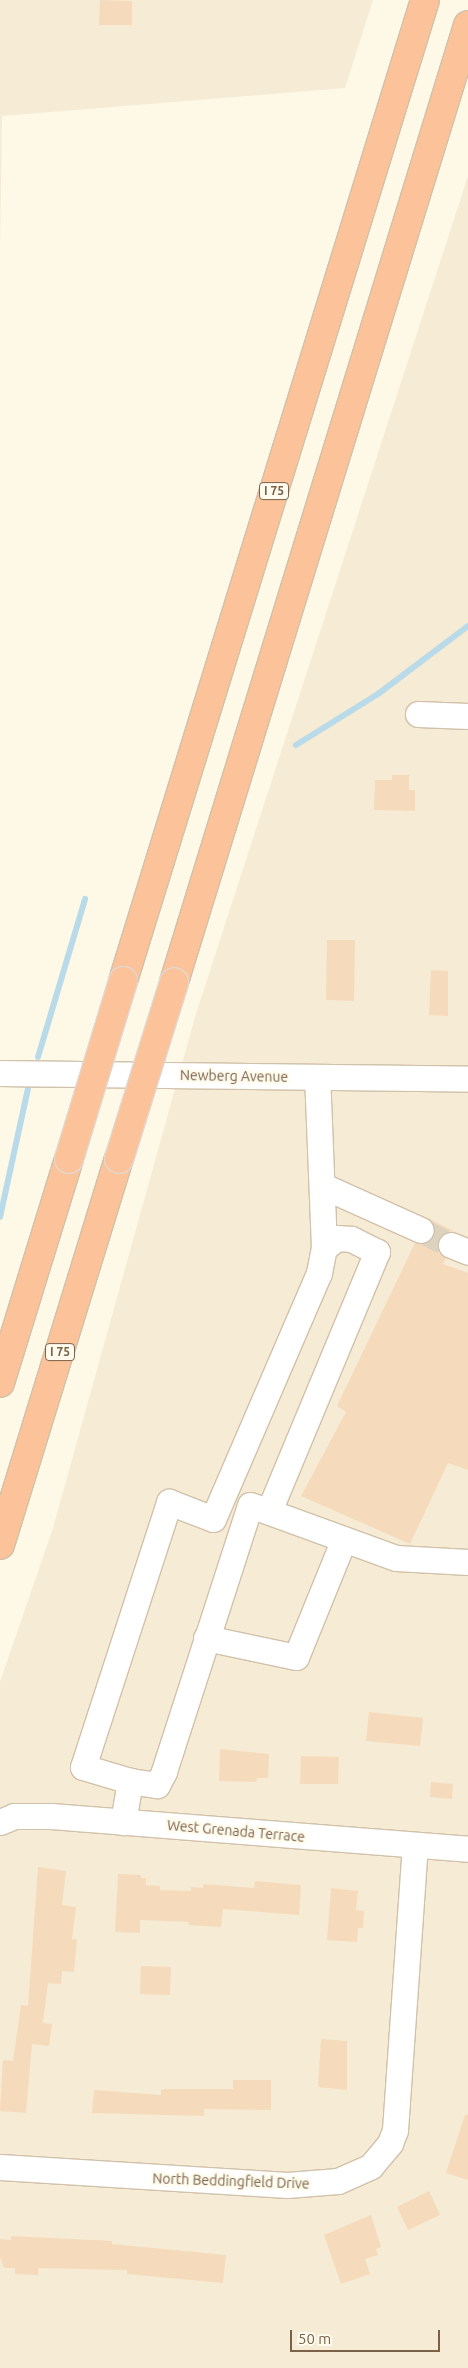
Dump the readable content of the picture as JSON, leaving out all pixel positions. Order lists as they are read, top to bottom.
{
  "streets": {
    "highway": ["I 75"],
    "street": ["Newberg Avenue", "West Grenada Terrace", "North Beddingfield Drive"]
  },
  "crossings": [
    ["West Grenada Terrace", "North Beddingfield Drive"]
  ],
  "scale_bar": "50 m"
}
